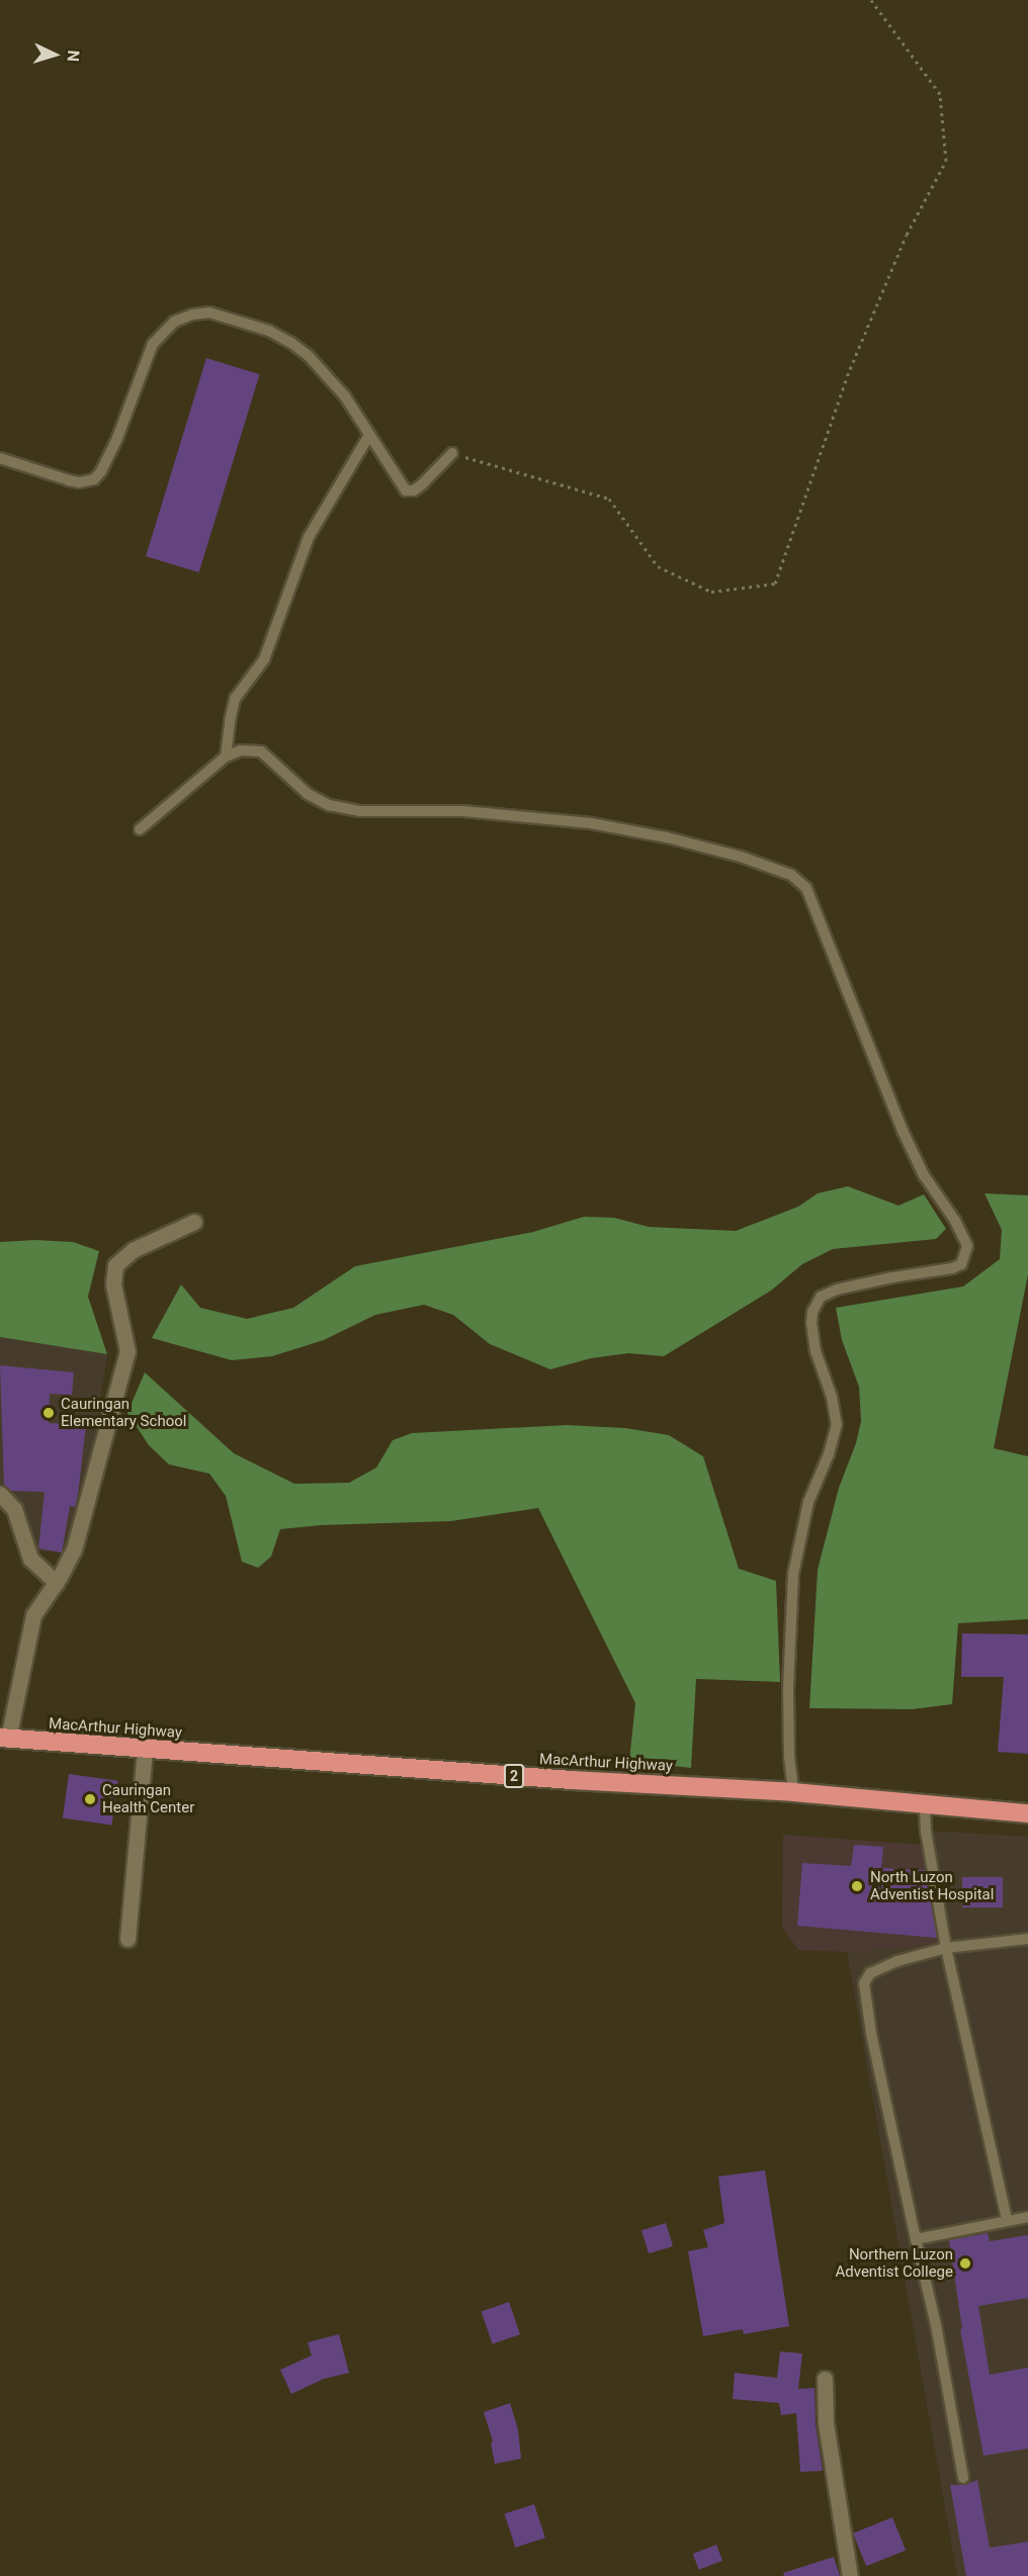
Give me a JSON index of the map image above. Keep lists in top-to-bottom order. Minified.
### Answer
{"streets":{"highway":["MacArthur Highway","2"]},"places":["Cauringan Elementary School","Cauringan Health Center","North Luzon Adventist Hospital","Northern Luzon Adventist College"],"north":"right"}
